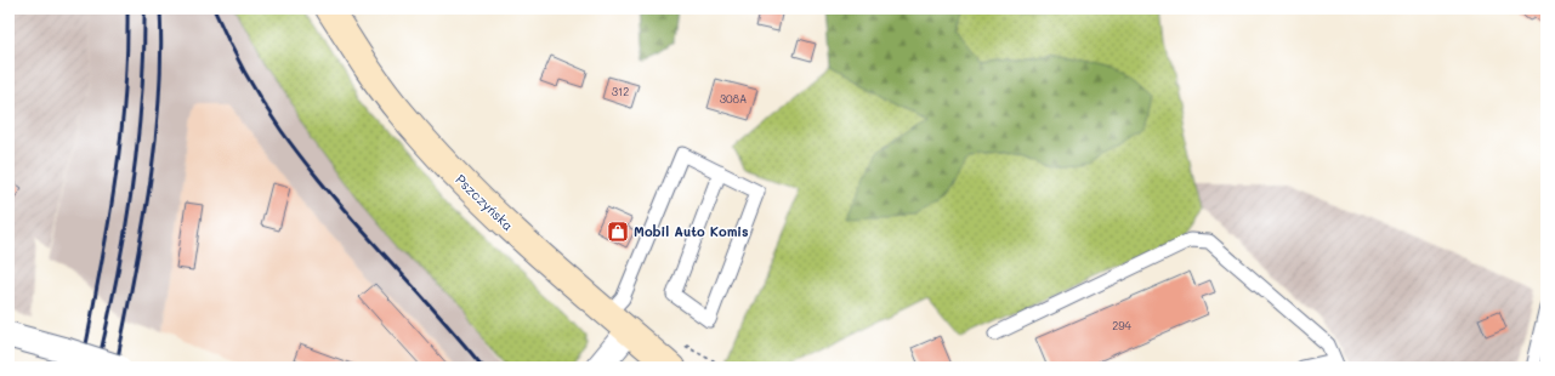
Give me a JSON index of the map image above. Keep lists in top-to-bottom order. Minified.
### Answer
{"streets":{"main road":["Pszczyńska"]},"places":{"shop":["Mobil Auto Komis"]},"house_numbers":["312","308A","294"]}
